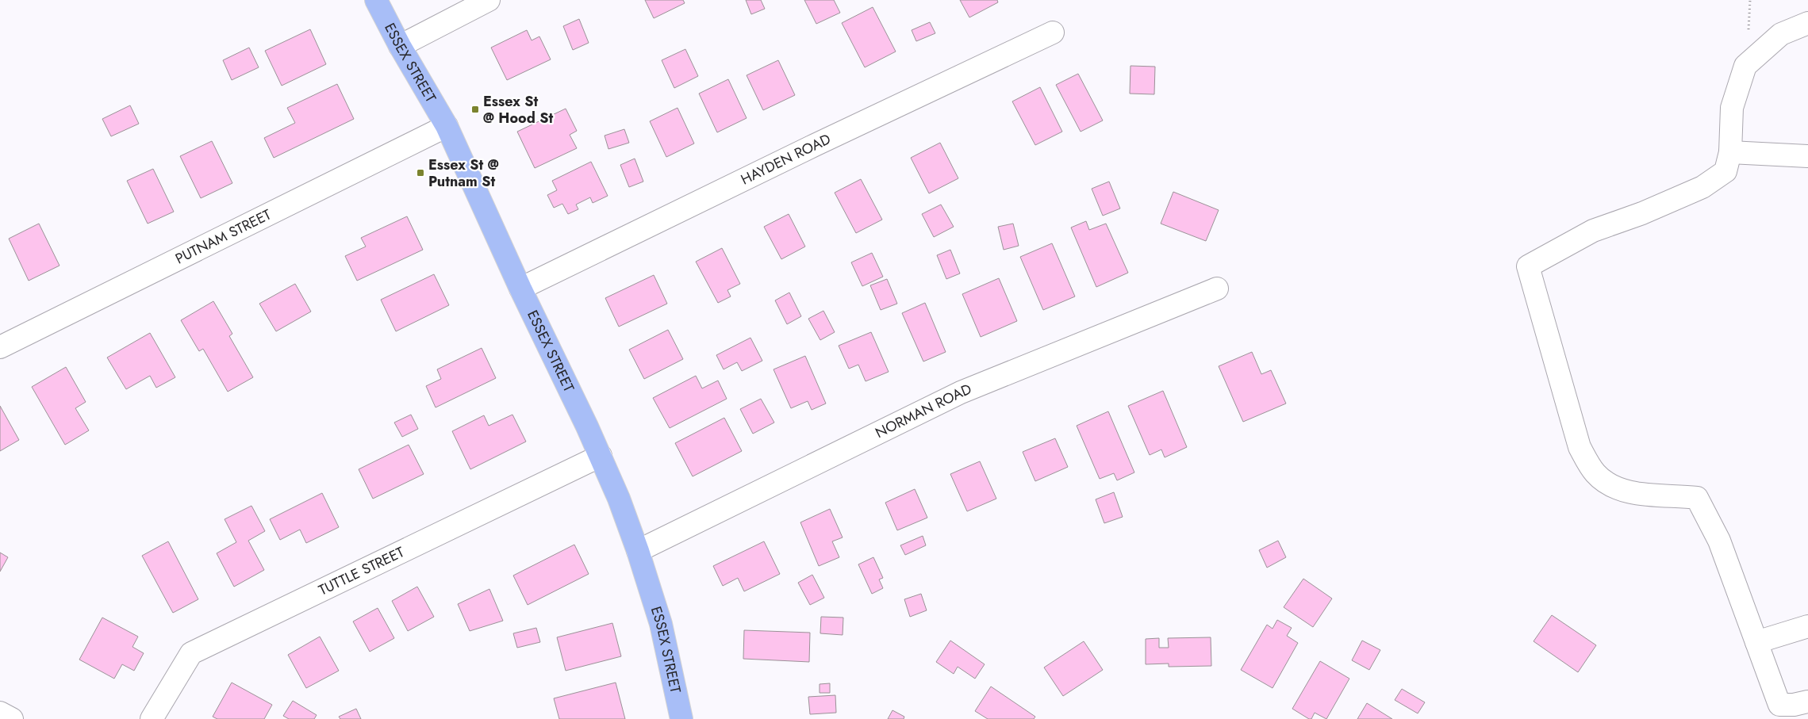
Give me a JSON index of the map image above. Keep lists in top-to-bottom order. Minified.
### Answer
{"streets":{"main road":["ESSEX STREET"],"street":["HAYDEN ROAD","PUTNAM STREET","NORMAN ROAD","TUTTLE STREET"]},"crossings":[["ESSEX STREET","HAYDEN ROAD"],["ESSEX STREET","PUTNAM STREET"],["ESSEX STREET","NORMAN ROAD"],["ESSEX STREET","TUTTLE STREET"]],"places":{"transit":["Essex St @ Hood St","Essex St @ Putnam St"]}}
